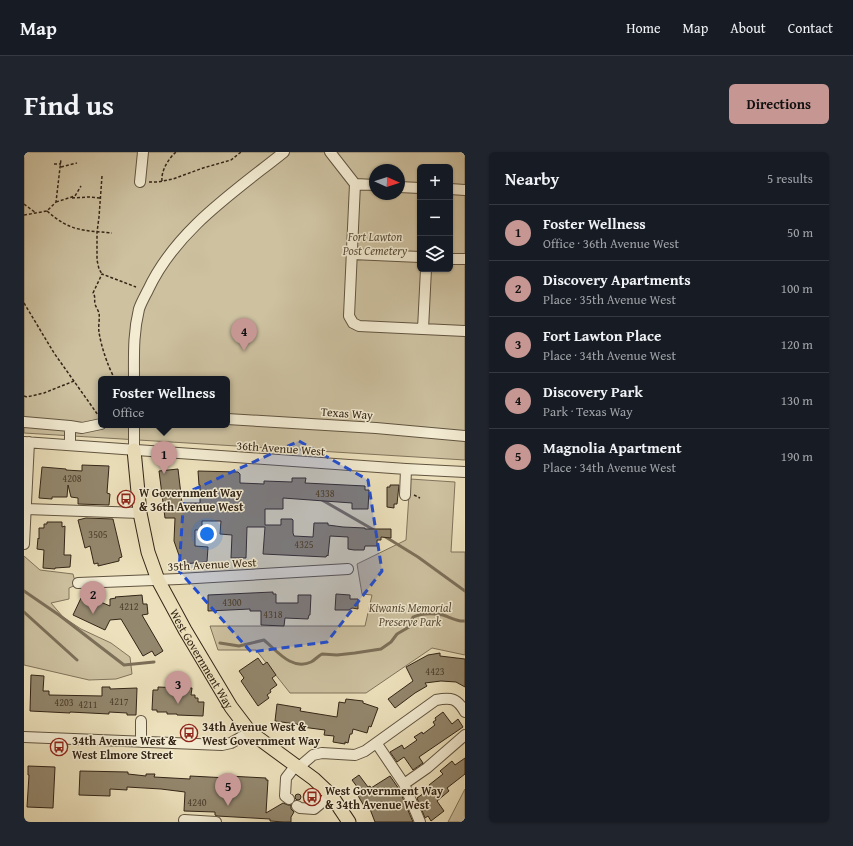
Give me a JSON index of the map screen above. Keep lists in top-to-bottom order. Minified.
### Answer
{"streets":{"main road":["West Government Way"],"street":["Texas Way","36th Avenue West","35th Avenue West"]},"crossings":[["36th Avenue West","West Government Way"],["35th Avenue West","West Government Way"]],"parks":["Fort Lawton Post Cemetery","Kiwanis Memorial Preserve Park"],"places":{"bus stop":["W Government Way & 36th Avenue West","34th Avenue West & West Government Way","34th Avenue West & West Elmore Street","West Government Way & 34th Avenue West"]},"house_numbers":["4208","4338","3505","4325","4300","4212","4318","4423","4217","4203","4211","4240"],"north":"right","page":{"header":"Map","nav":["Home","Map","About","Contact"],"title":"Find us","buttons":"Directions","heading":["Nearby","5 results"],"map_buttons":["+","−"],"list":[{"mark":"1","name":"Foster Wellness","note":"Office · 36th Avenue West","value":"50 m"},{"mark":"2","name":"Discovery Apartments","note":"Place · 35th Avenue West","value":"100 m"},{"mark":"3","name":"Fort Lawton Place","note":"Place · 34th Avenue West","value":"120 m"},{"mark":"4","name":"Discovery Park","note":"Park · Texas Way","value":"130 m"},{"mark":"5","name":"Magnolia Apartment","note":"Place · 34th Avenue West","value":"190 m"}],"pins":["4","1","2","3","5"],"popup":["Foster Wellness","Office"]}}
